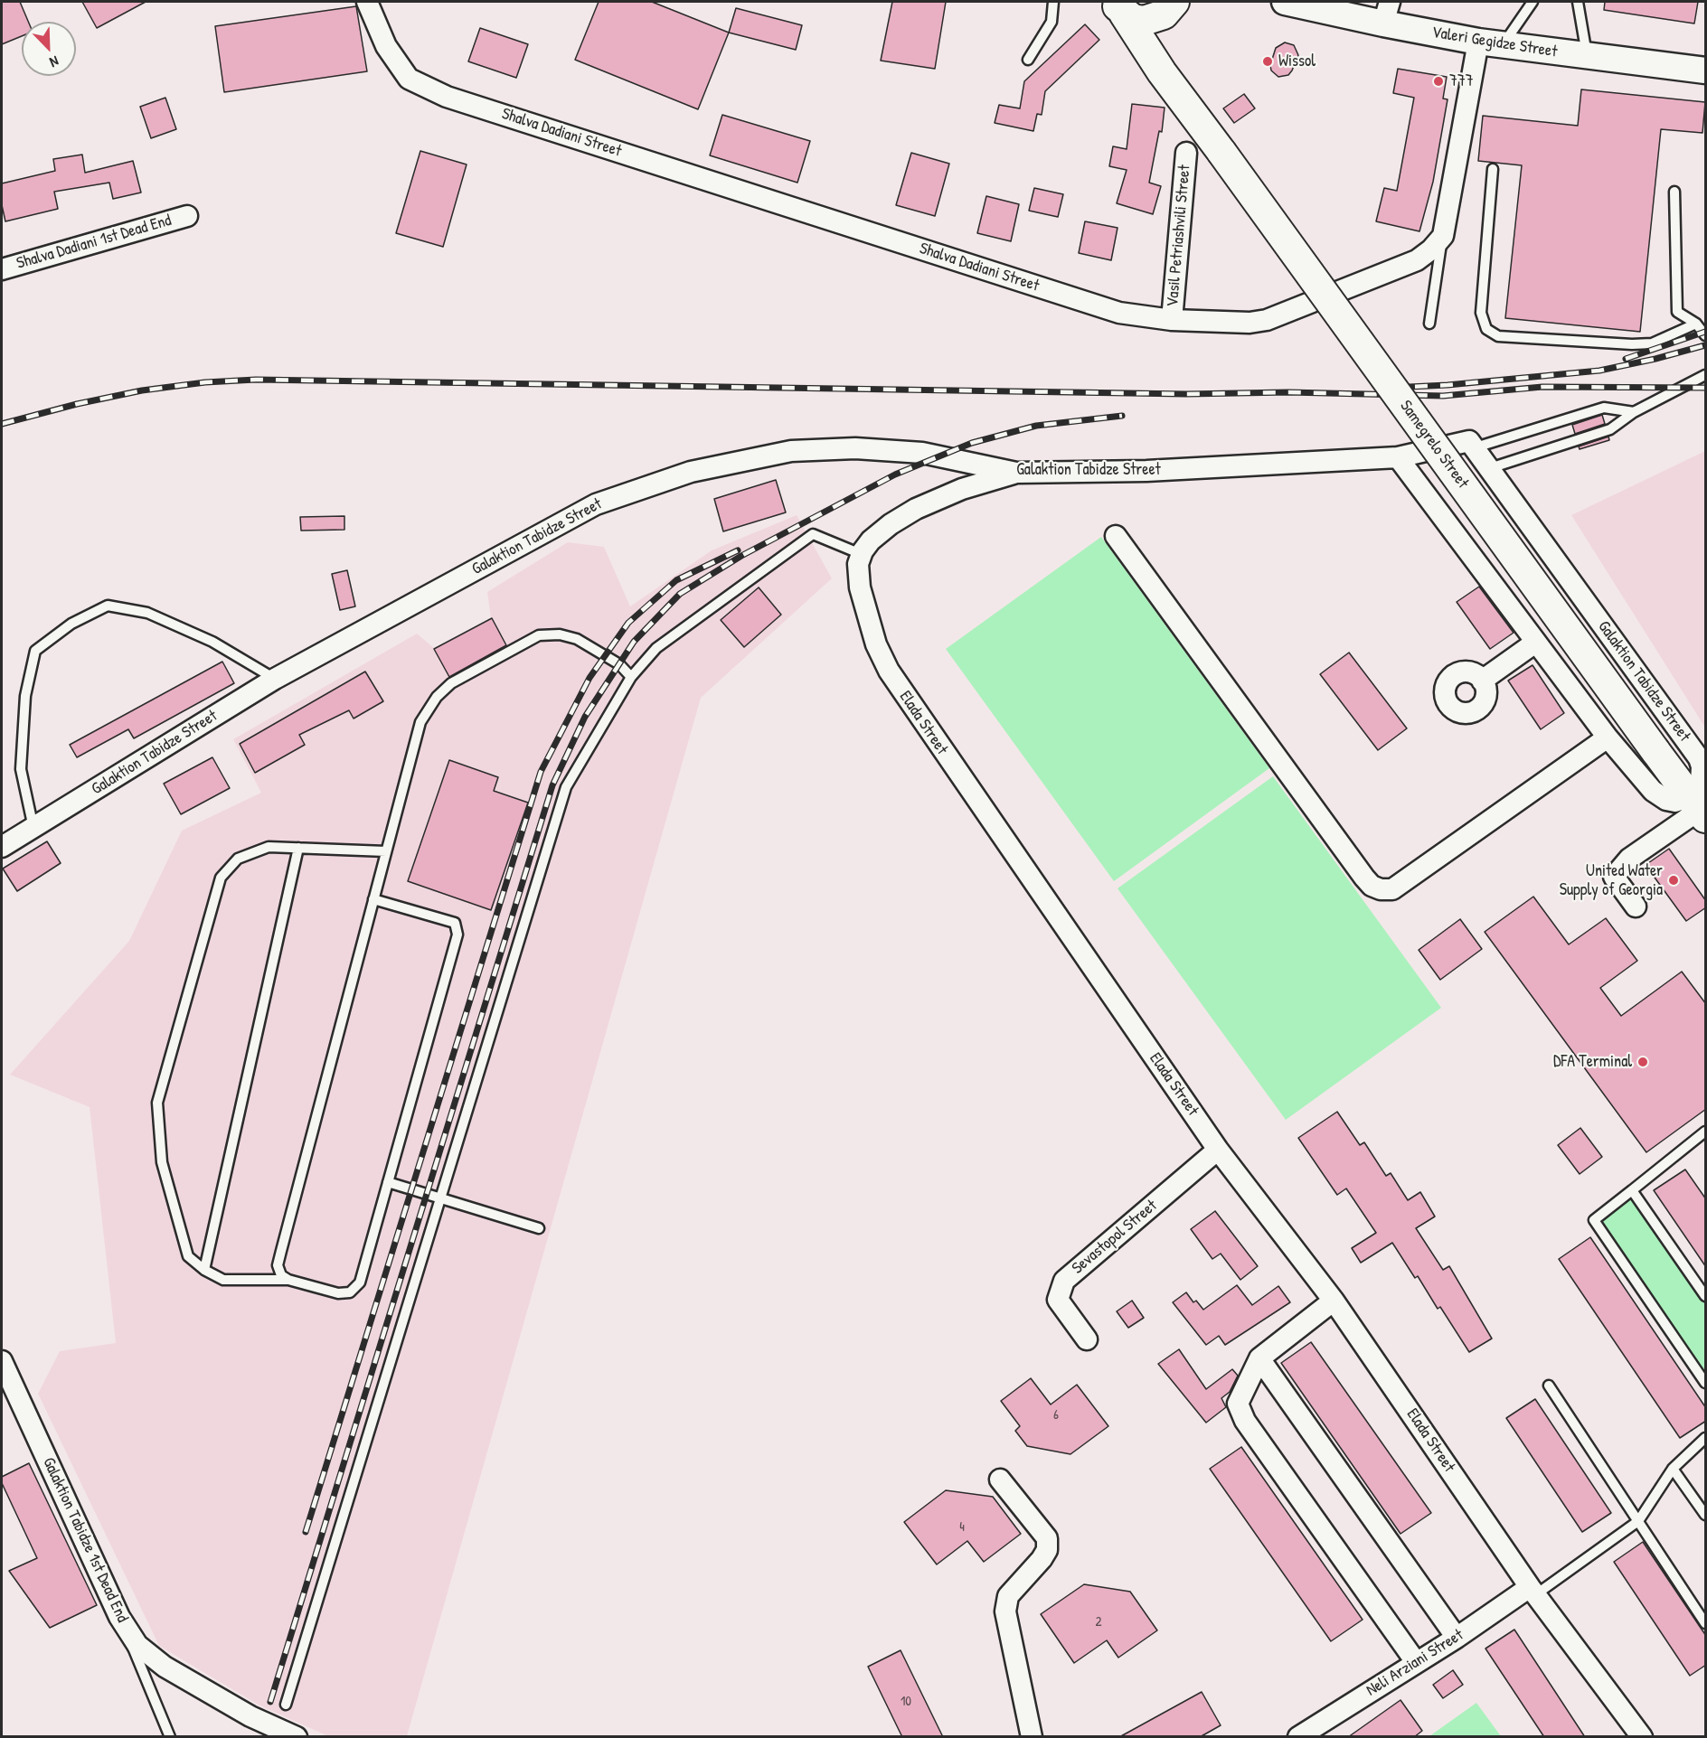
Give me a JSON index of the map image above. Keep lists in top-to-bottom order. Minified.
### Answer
{"streets":{"main road":["Samegrelo Street"],"street":["Valeri Gegidze Street","Shalva Dadiani Street","Vasil Petriashvili Street","Shalva Dadiani 1st Dead End","Galaktion Tabidze Street","Elada Street","Sevastopol Street","Galaktion Tabidze 1st Dead End","Neli Arziani Street"]},"crossings":[["Shalva Dadiani Street","Vasil Petriashvili Street"],["Samegrelo Street","Galaktion Tabidze Street"],["Elada Street","Sevastopol Street"],["Elada Street","Neli Arziani Street"]],"places":["Wissol","777","United Water Supply of Georgia","DFA Terminal"],"house_numbers":["6","4","2","10"],"north":"bottom right"}
